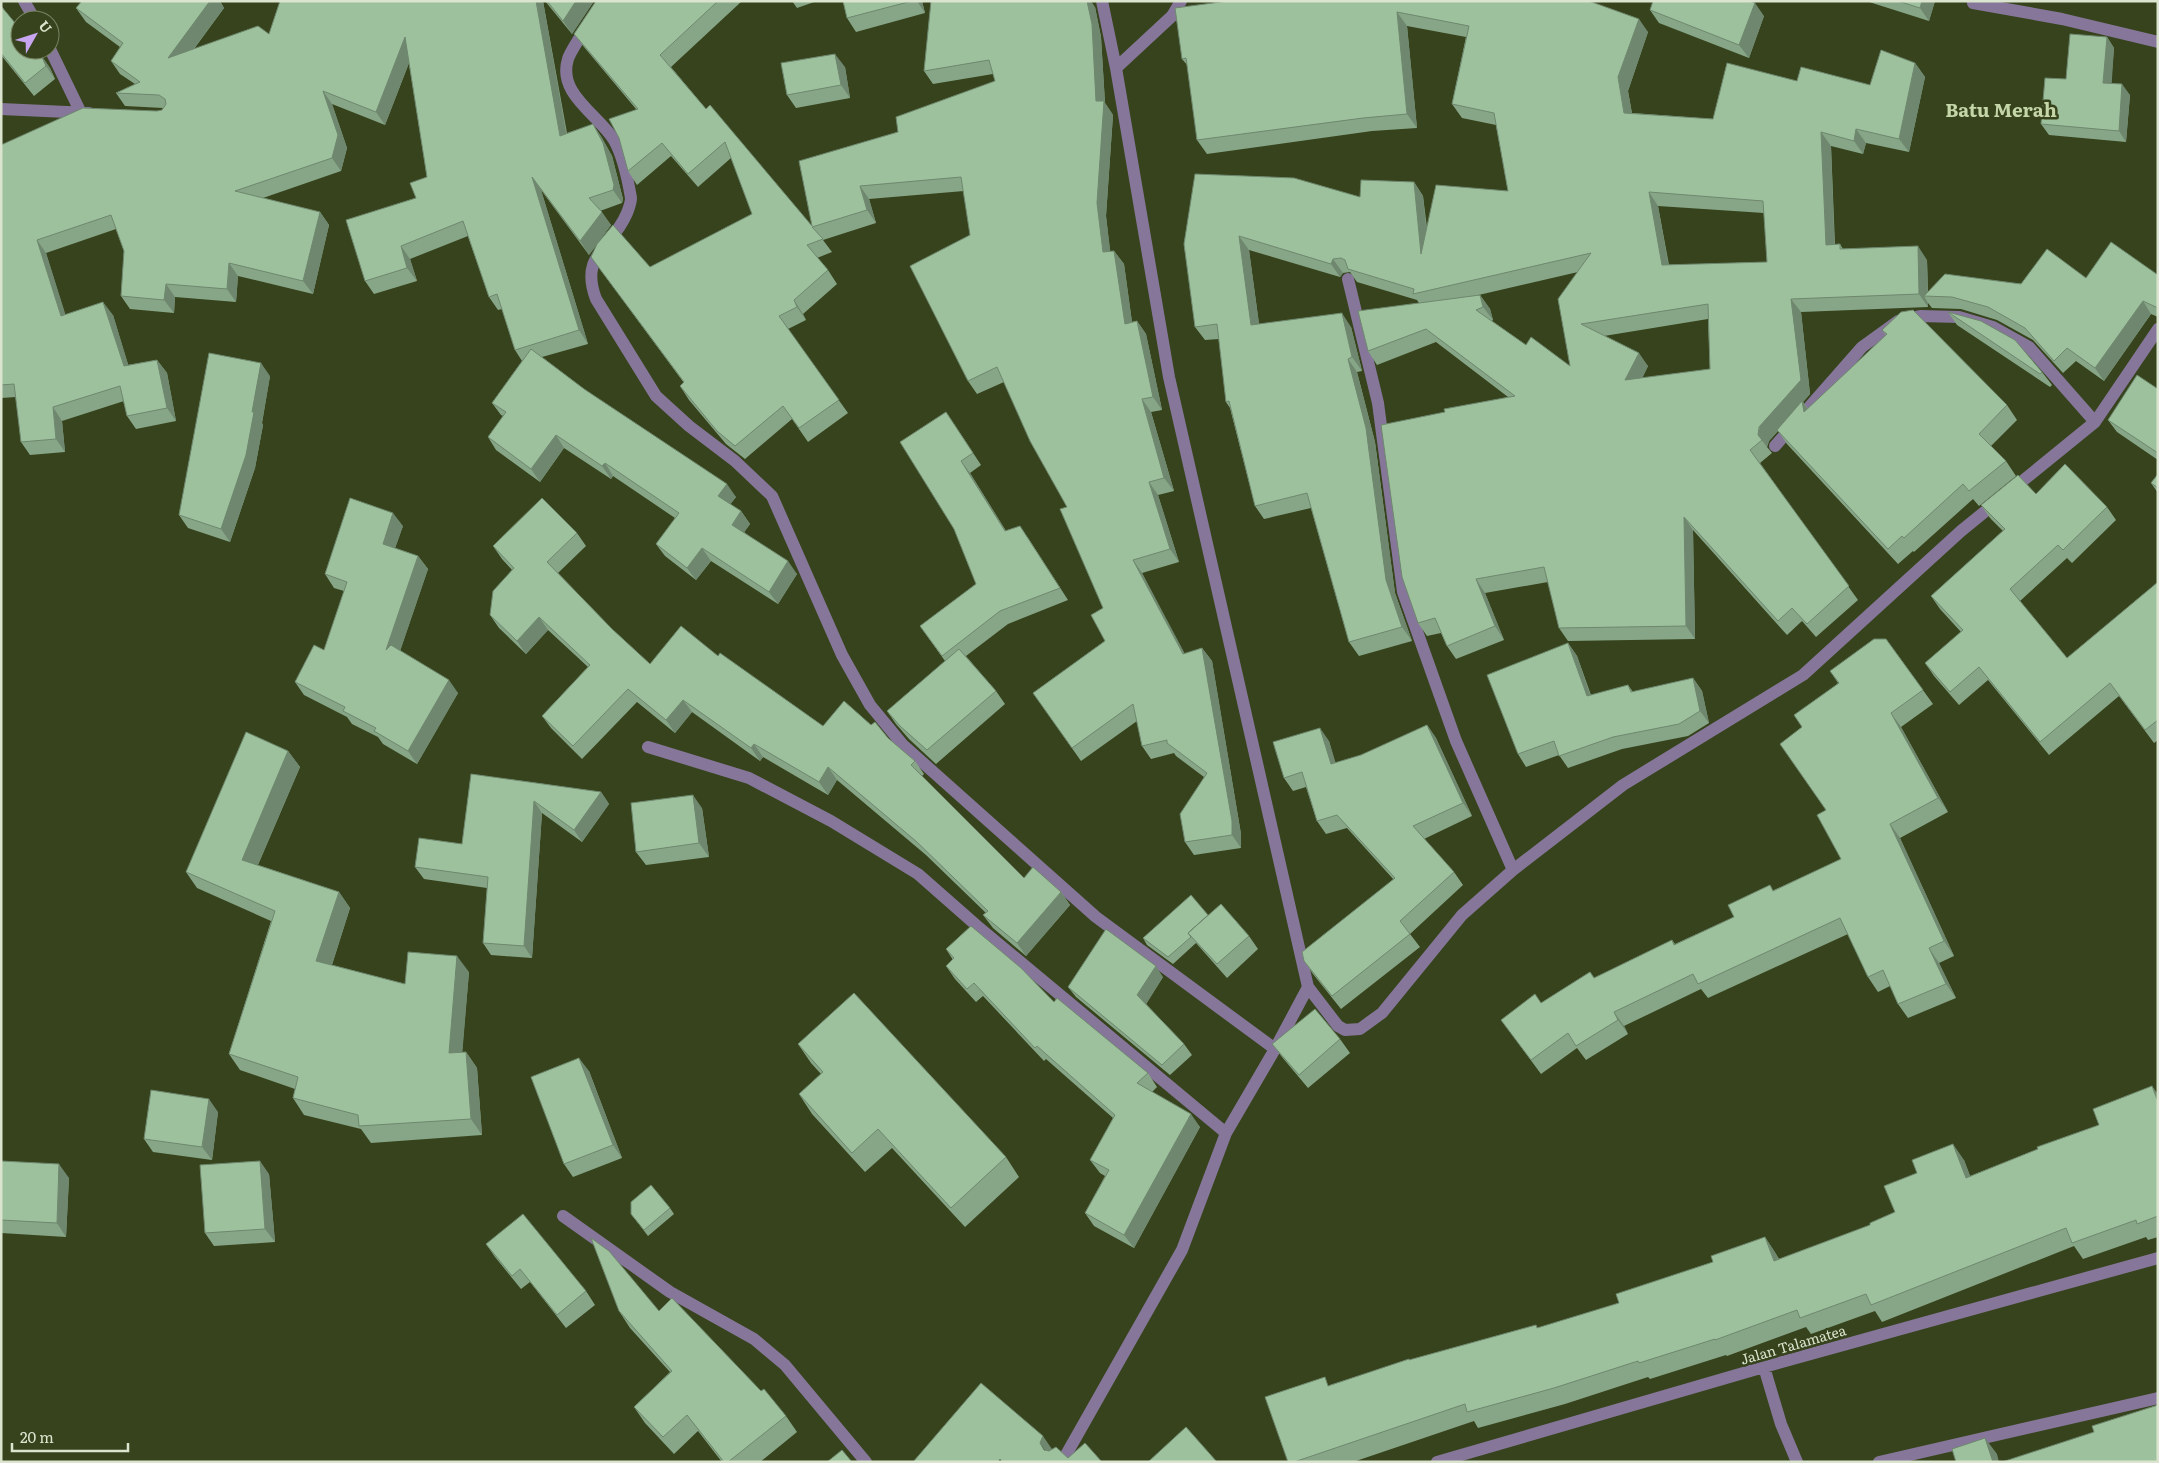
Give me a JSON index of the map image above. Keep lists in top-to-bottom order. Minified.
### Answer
{"streets":{"street":["Jalan Talamatea"]},"districts":["Batu Merah"],"scale_bar":"20 m","north":"top right"}
